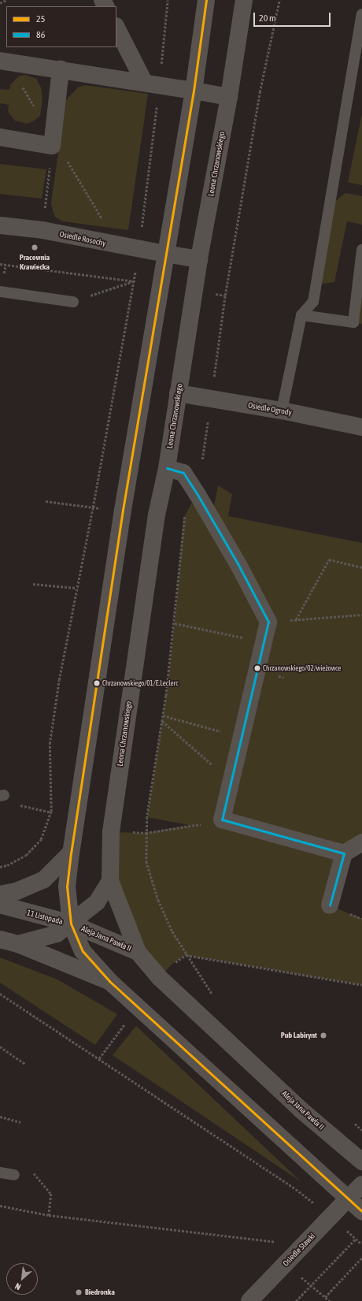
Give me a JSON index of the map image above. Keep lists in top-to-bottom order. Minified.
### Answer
{"streets":{"street":["Leona Chrzanowskiego","Osiedle Rosochy","Osiedle Ogrody","11 Listopada","Aleja Jana Pawła II","Osiedle Stawki"]},"crossings":[["Leona Chrzanowskiego","Osiedle Rosochy"],["Leona Chrzanowskiego","Osiedle Ogrody"],["Leona Chrzanowskiego","Aleja Jana Pawła II"],["11 Listopada","Aleja Jana Pawła II"],["Aleja Jana Pawła II","Osiedle Stawki"]],"places":["Pracownia Krawiecka","Chrzanowskiego/02/wieżowce","Chrzanowskiego/01/E.Leclerc","Pub Labirynt","Biedronka"],"lines":["transit line 25","transit line 86"],"legend":["25","86"],"scale_bar":"20 m","north":"bottom left"}
